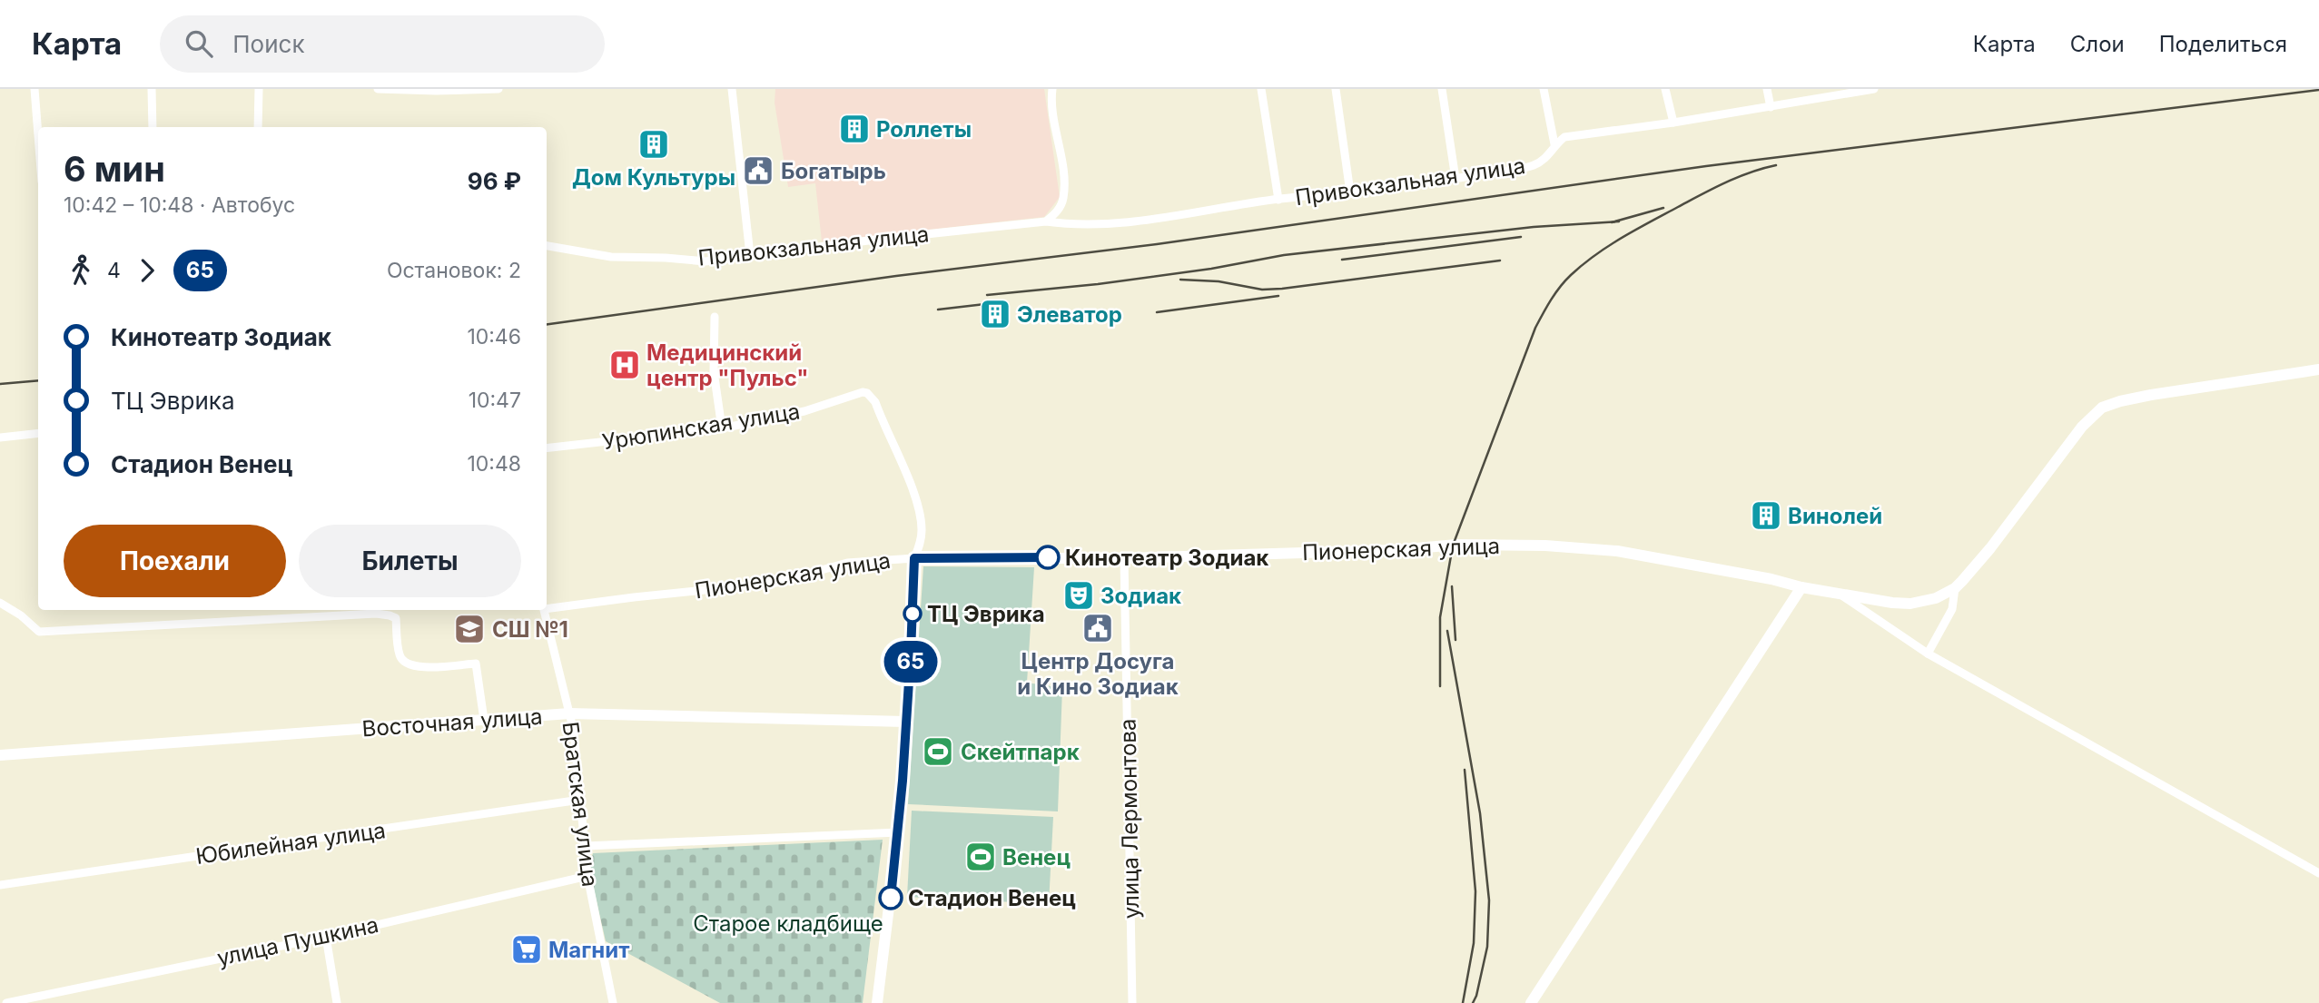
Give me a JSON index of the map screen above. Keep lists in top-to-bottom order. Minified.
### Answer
{"streets":{"street":["Привокзальная улица","Урюпинская улица","Пионерская улица","Восточная улица","Братская улица","улица Лермонтова","Юбилейная улица","улица Пушкина"]},"crossings":[["Урюпинская улица","Пионерская улица"],["Пионерская улица","улица Лермонтова"],["Восточная улица","Братская улица"],["Братская улица","Юбилейная улица"],["Братская улица","улица Пушкина"]],"parks":["Старое кладбище"],"places":{"building":["Роллеты","Дом Культуры","Элеватор","Винолей"],"public building":["Богатырь","Центр Досуга и Кино Зодиак"],"hospital":["Медицинский центр \"Пульс\""],"other":["Кинотеатр Зодиак","ТЦ Эврика","Стадион Венец"],"theatre":["Зодиак"],"school or university":["СШ №1"],"sports":["Скейтпарк","Венец"],"supermarket":["Магнит"]},"lines":["bus line 65"],"page":{"header":"Карта","search":"Поиск","nav":["Карта","Слои","Поделиться"],"on_map":"65","heading":["6 мин","10:42 – 10:48 · Автобус","96 ₽"],"legs":["4","65","Остановок: 2"],"list":[{"name":"Кинотеатр Зодиак","value":"10:46"},{"name":"ТЦ Эврика","value":"10:47"},{"name":"Стадион Венец","value":"10:48"}],"buttons":["Поехали","Билеты"]}}
